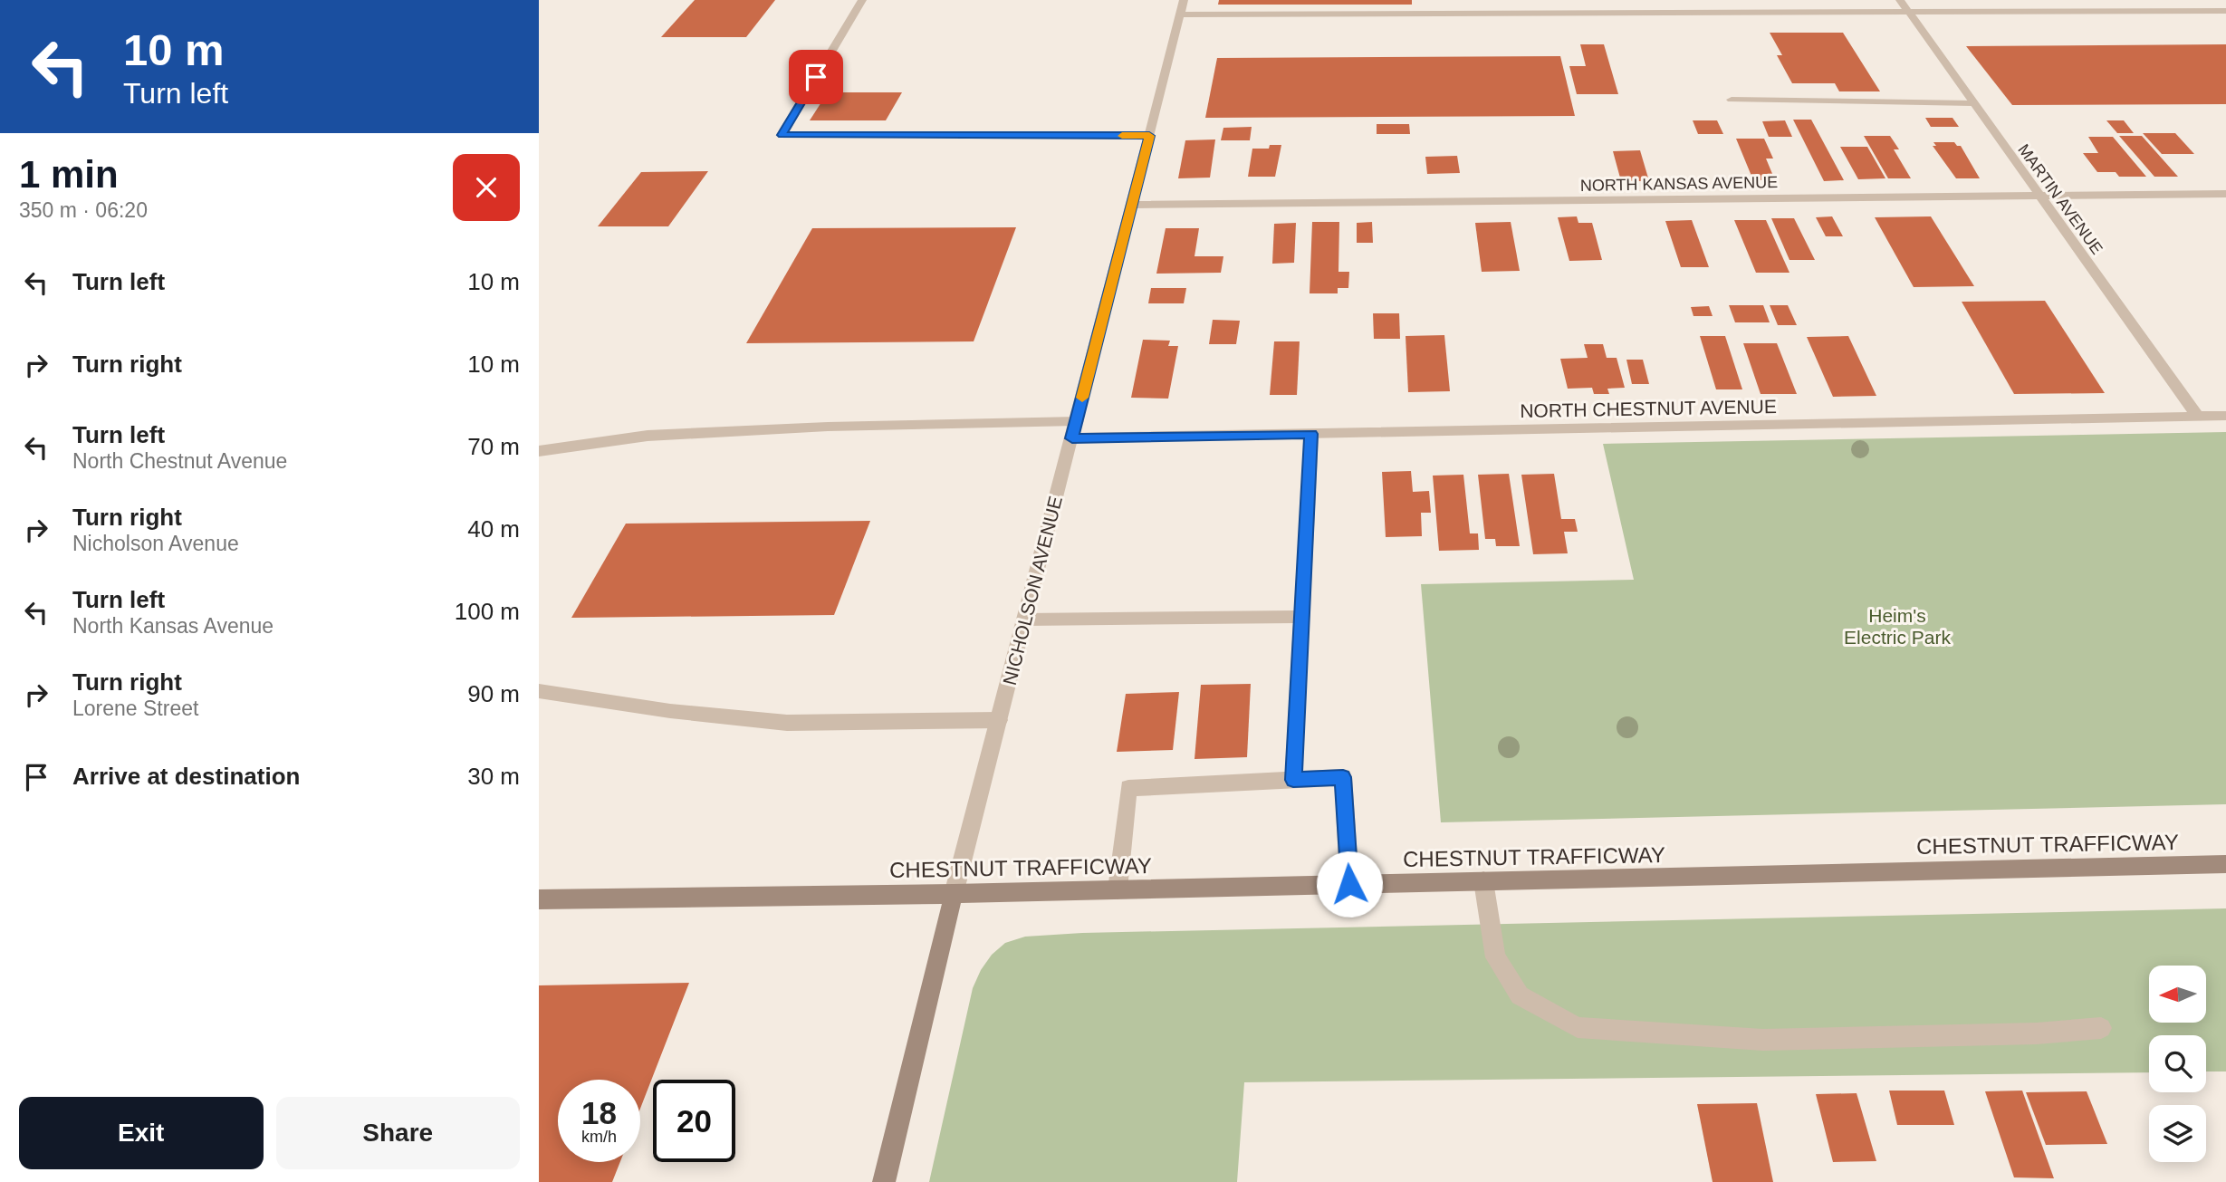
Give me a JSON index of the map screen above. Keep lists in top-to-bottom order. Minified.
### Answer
{"streets":{"street":["NORTH KANSAS AVENUE","MARTIN AVENUE","NORTH CHESTNUT AVENUE","NICHOLSON AVENUE","CHESTNUT TRAFFICWAY"]},"crossings":[["NORTH KANSAS AVENUE","MARTIN AVENUE"],["NORTH KANSAS AVENUE","NICHOLSON AVENUE"],["MARTIN AVENUE","NORTH CHESTNUT AVENUE"],["NORTH CHESTNUT AVENUE","NICHOLSON AVENUE"],["NICHOLSON AVENUE","CHESTNUT TRAFFICWAY"]],"parks":["Heim's Electric Park"],"north":"left","page":{"turn":["10 m","Turn left"],"heading":["1 min","350 m · 06:20"],"list":[{"name":"Turn left","value":"10 m"},{"name":"Turn right","value":"10 m"},{"name":"Turn left","note":"North Chestnut Avenue","value":"70 m"},{"name":"Turn right","note":"Nicholson Avenue","value":"40 m"},{"name":"Turn left","note":"North Kansas Avenue","value":"100 m"},{"name":"Turn right","note":"Lorene Street","value":"90 m"},{"name":"Arrive at destination","value":"30 m"}],"speed":"18 km/h","limit":"20","buttons":["Exit","Share"]}}
